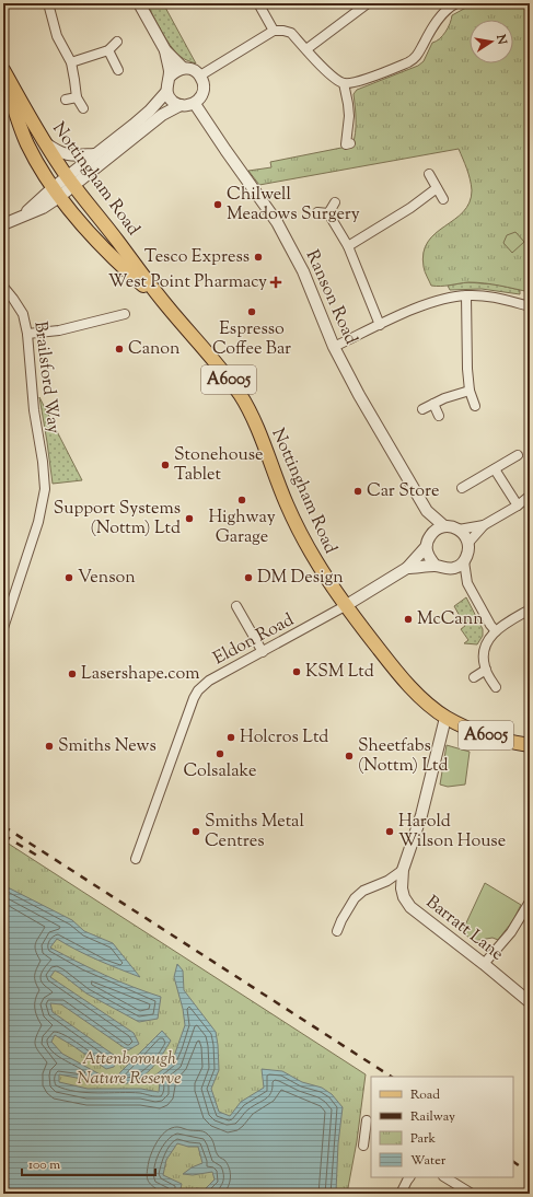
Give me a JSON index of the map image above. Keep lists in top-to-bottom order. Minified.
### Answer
{"streets":{"main road":["Nottingham Road","A6005"],"street":["Ranson Road","Brailsford Way","Eldon Road","Barratt Lane"]},"crossings":[["Nottingham Road","Ranson Road"],["Nottingham Road","Eldon Road"],["Nottingham Road","Barratt Lane"],["Ranson Road","Eldon Road"]],"parks":["Attenborough Nature Reserve"],"places":{"other":["Chilwell Meadows Surgery","Tesco Express","Espresso Coffee Bar","Canon","Stonehouse Tablet","Car Store","Highway Garage","Support Systems (Nottm) Ltd","Venson","DM Design","McCann","KSM Ltd","Lasershape.com","Holcros Ltd","Smiths News","Colsalake","Sheetfabs (Nottm) Ltd","Smiths Metal Centres","Harold Wilson House"],"health":["West Point Pharmacy"]},"legend":["Road","Railway","Park","Water"],"scale_bar":"100 m","north":"right"}
